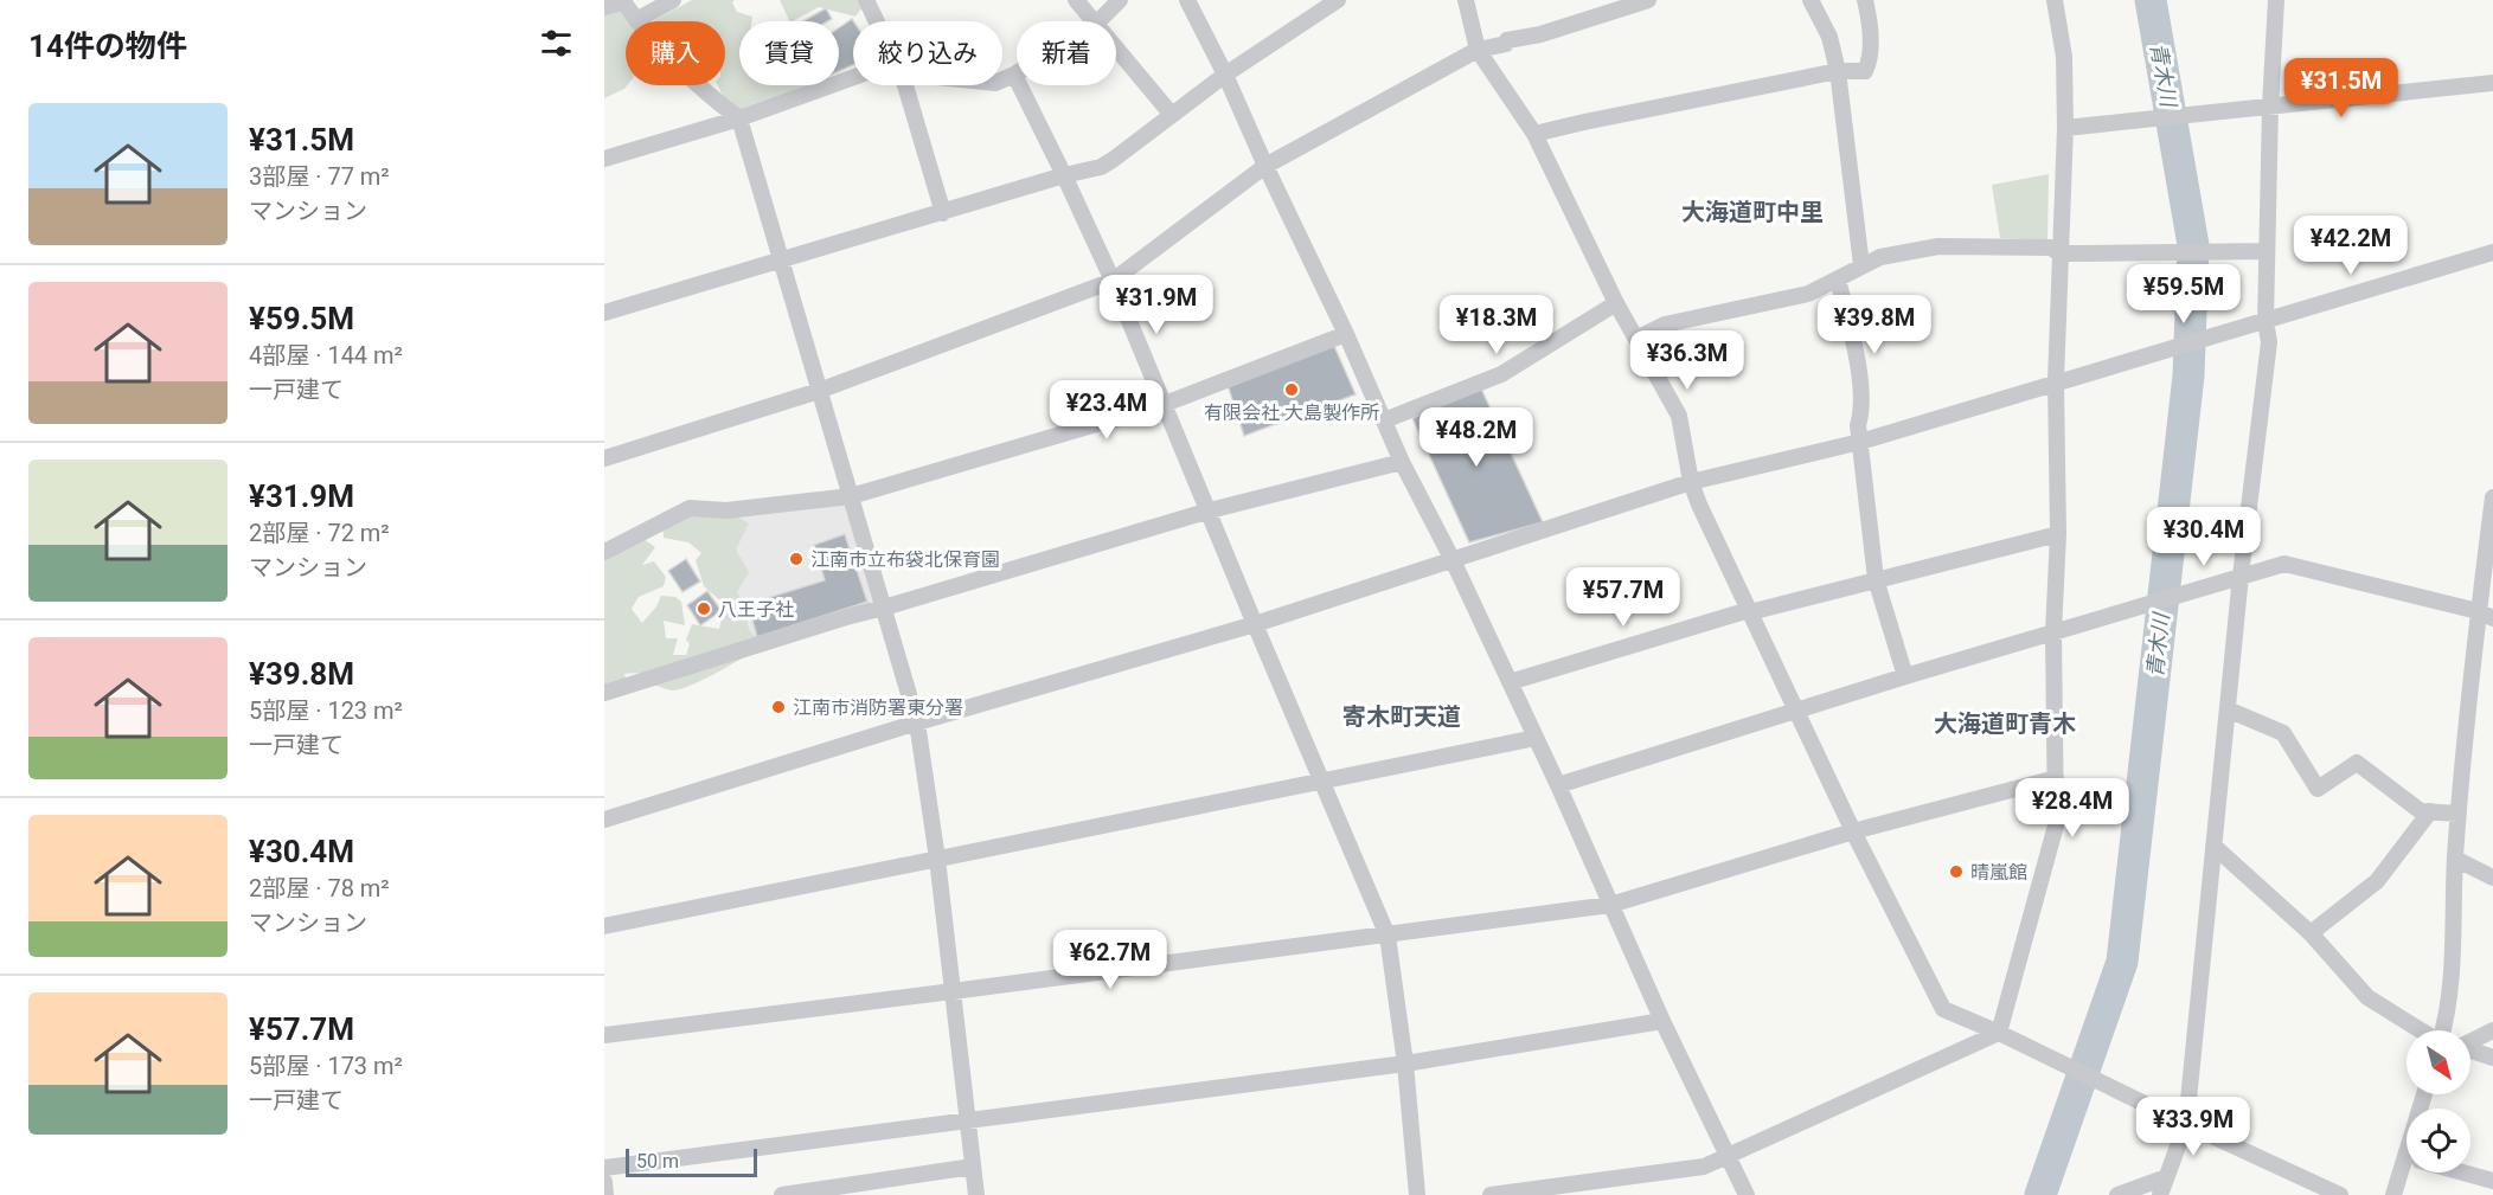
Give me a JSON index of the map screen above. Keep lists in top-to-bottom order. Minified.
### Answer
{"districts":["大海道町中里","寄木町天道","大海道町青木"],"water":["青木川"],"places":["有限会社 大島製作所","江南市立布袋北保育園","八王子社","江南市消防署東分署","晴嵐館"],"scale_bar":"50 m","north":"bottom right","page":{"heading":"14件の物件","chip":["購入","賃貸","絞り込み","新着"],"price":["¥31.5M","¥42.2M","¥59.5M","¥31.9M","¥18.3M","¥39.8M","¥36.3M","¥23.4M","¥48.2M","¥30.4M","¥57.7M","¥28.4M","¥62.7M","¥33.9M"],"list":[{"name":"¥31.5M","note":"3部屋 · 77 m² · マンション"},{"name":"¥59.5M","note":"4部屋 · 144 m² · 一戸建て"},{"name":"¥31.9M","note":"2部屋 · 72 m² · マンション"},{"name":"¥39.8M","note":"5部屋 · 123 m² · 一戸建て"},{"name":"¥30.4M","note":"2部屋 · 78 m² · マンション"},{"name":"¥57.7M","note":"5部屋 · 173 m² · 一戸建て"}],"scale":"50 m"}}
